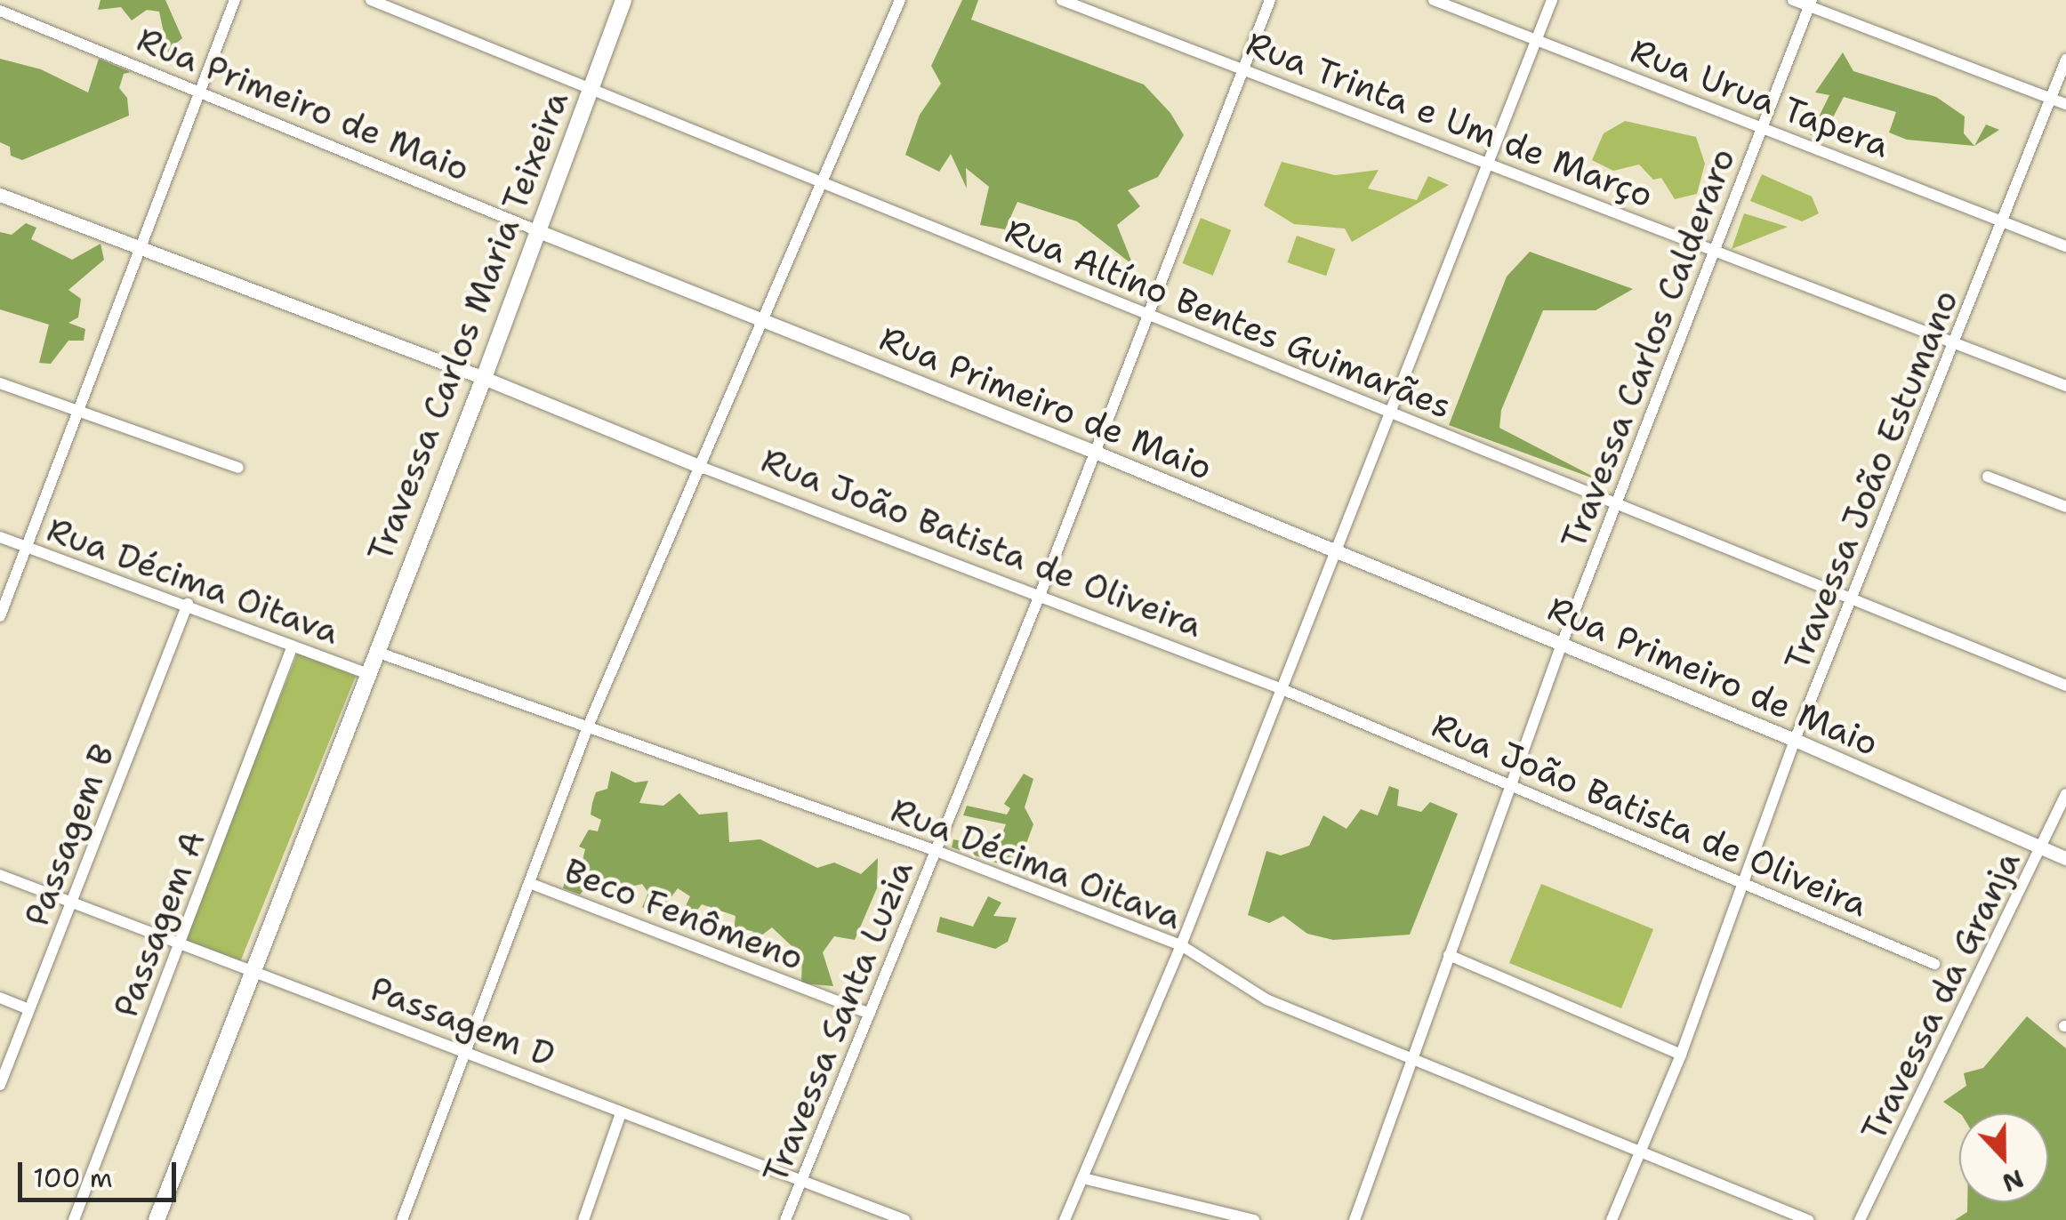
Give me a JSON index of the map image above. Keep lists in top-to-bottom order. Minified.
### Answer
{"streets":{"main road":["Travessa Carlos Maria Teixeira"],"street":["Rua Urua Tapera","Rua Primeiro de Maio","Rua Trinta e Um de Março","Rua Altíno Bentes Guimarães","Travessa Carlos Calderaro","Travessa João Estumano","Rua João Batista de Oliveira","Rua Décima Oitava","Passagem B","Beco Fenômeno","Passagem A","Travessa da Granja","Passagem D","Travessa Santa Luzia"]},"crossings":[["Rua Urua Tapera","Travessa Carlos Calderaro"],["Rua Urua Tapera","Travessa João Estumano"],["Rua Primeiro de Maio","Travessa Carlos Maria Teixeira"],["Rua Primeiro de Maio","Travessa Carlos Calderaro"],["Rua Primeiro de Maio","Travessa João Estumano"],["Rua Primeiro de Maio","Travessa da Granja"],["Rua Primeiro de Maio","Travessa Santa Luzia"],["Rua Trinta e Um de Março","Travessa Carlos Calderaro"],["Rua Trinta e Um de Março","Travessa João Estumano"],["Rua Trinta e Um de Março","Travessa Santa Luzia"],["Rua Altíno Bentes Guimarães","Travessa Carlos Maria Teixeira"],["Rua Altíno Bentes Guimarães","Travessa Carlos Calderaro"],["Rua Altíno Bentes Guimarães","Travessa João Estumano"],["Rua Altíno Bentes Guimarães","Travessa Santa Luzia"],["Travessa Carlos Maria Teixeira","Rua João Batista de Oliveira"],["Travessa Carlos Maria Teixeira","Rua Décima Oitava"],["Travessa Carlos Maria Teixeira","Passagem D"],["Travessa Carlos Calderaro","Rua João Batista de Oliveira"],["Travessa Carlos Calderaro","Rua Décima Oitava"],["Travessa João Estumano","Rua João Batista de Oliveira"],["Travessa João Estumano","Rua Décima Oitava"],["Rua João Batista de Oliveira","Travessa Santa Luzia"],["Rua Décima Oitava","Passagem B"],["Rua Décima Oitava","Passagem A"],["Rua Décima Oitava","Travessa Santa Luzia"],["Passagem B","Passagem D"],["Beco Fenômeno","Travessa Santa Luzia"],["Passagem A","Passagem D"],["Passagem D","Travessa Santa Luzia"]],"scale_bar":"100 m","north":"bottom"}
